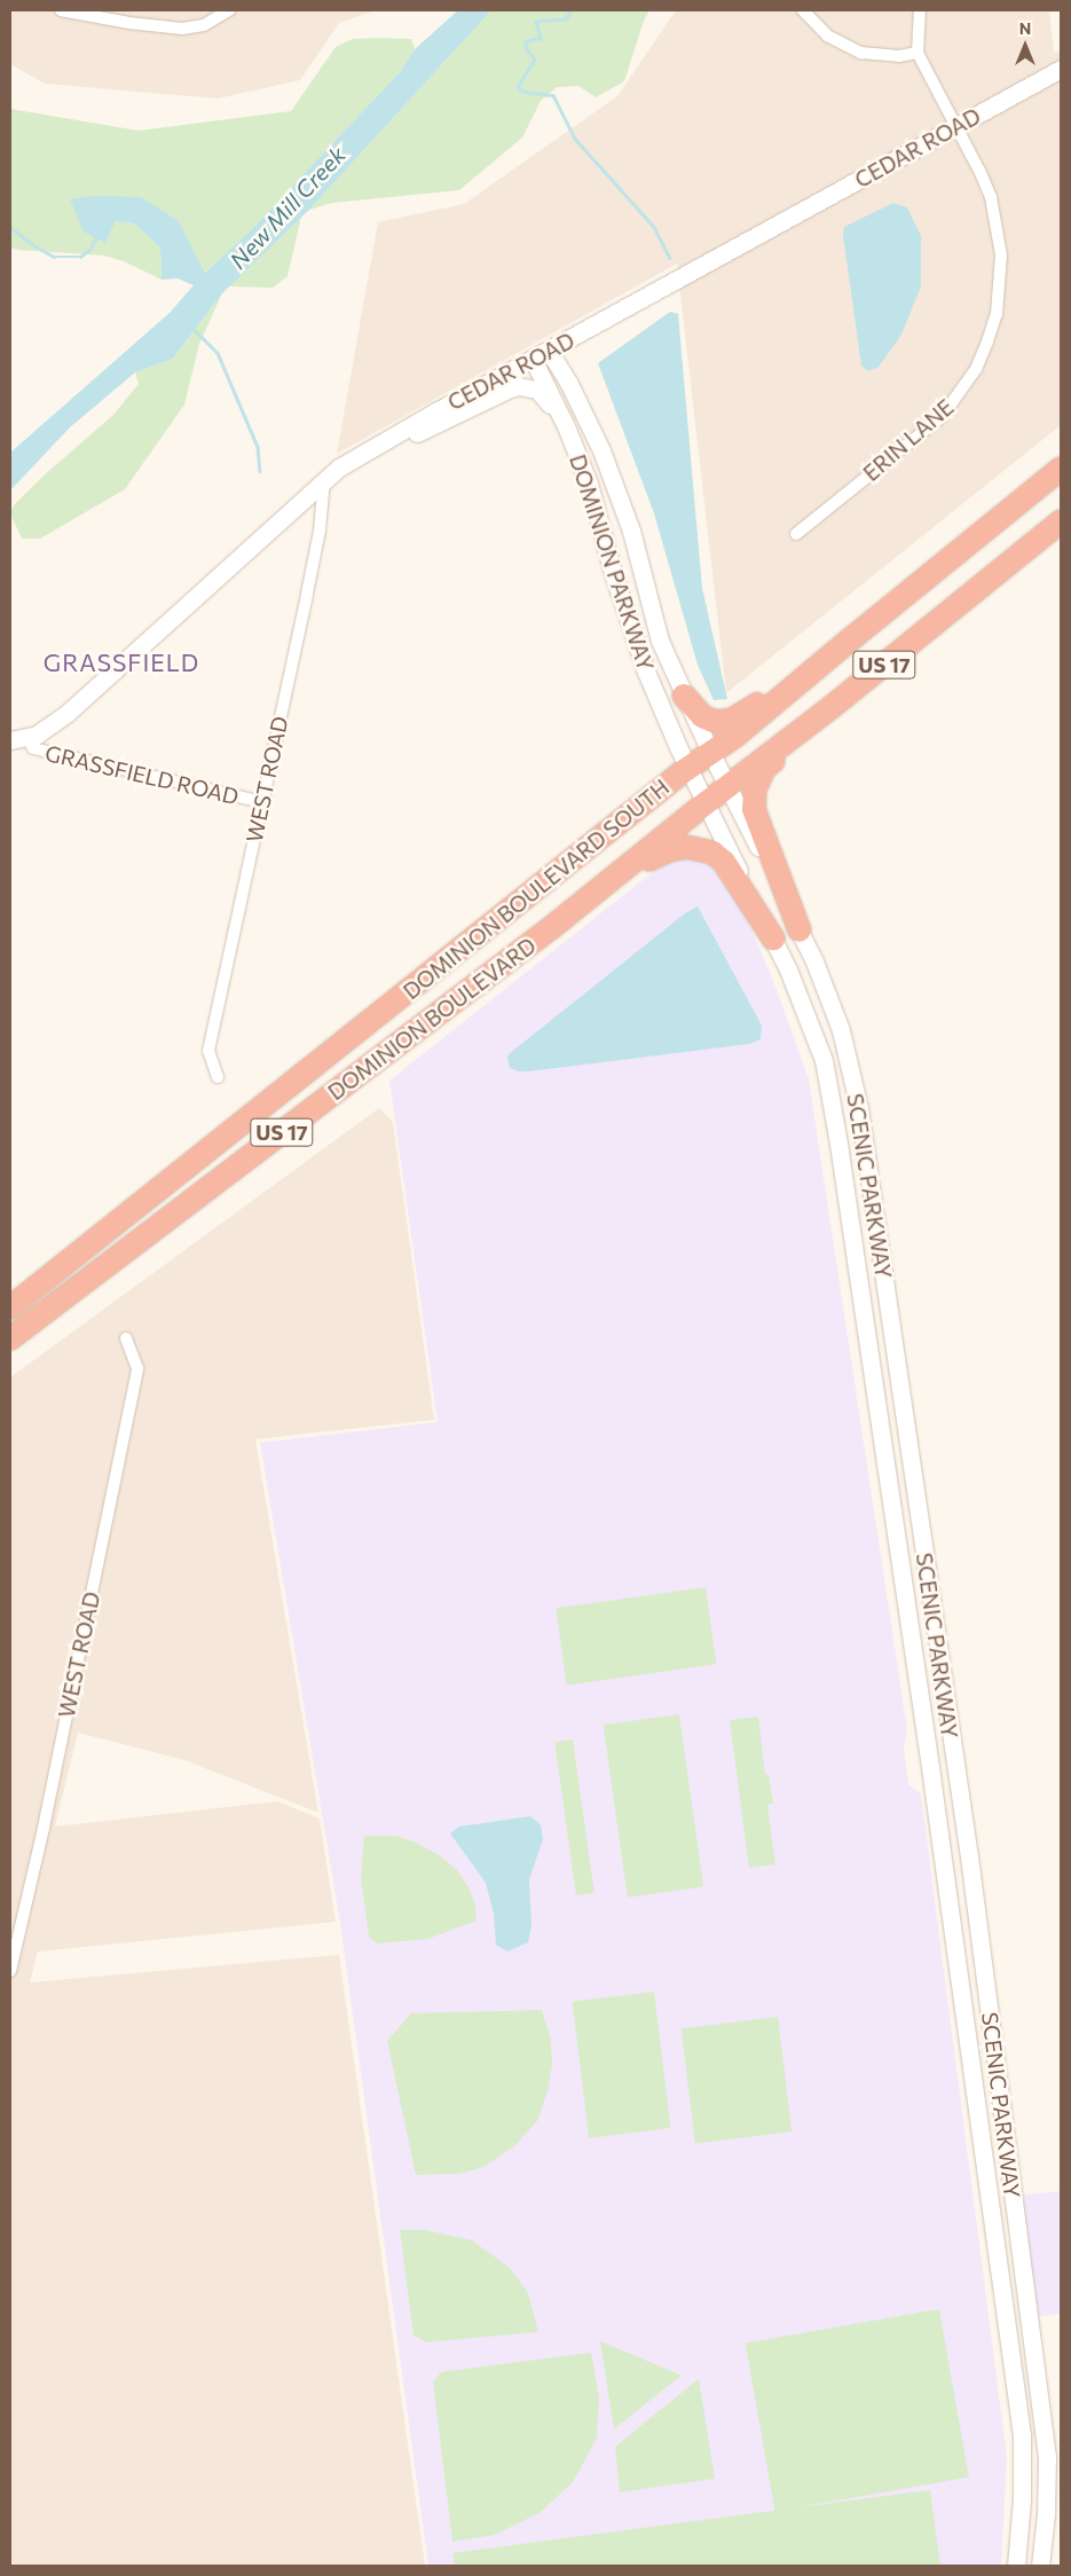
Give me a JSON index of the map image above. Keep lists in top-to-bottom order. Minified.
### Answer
{"streets":{"highway":["US 17","DOMINION BOULEVARD SOUTH","DOMINION BOULEVARD"],"street":["CEDAR ROAD","ERIN LANE","DOMINION PARKWAY","GRASSFIELD ROAD","WEST ROAD","SCENIC PARKWAY"]},"crossings":[["CEDAR ROAD","ERIN LANE"],["CEDAR ROAD","DOMINION PARKWAY"],["CEDAR ROAD","GRASSFIELD ROAD"],["CEDAR ROAD","WEST ROAD"],["DOMINION PARKWAY","DOMINION BOULEVARD SOUTH"],["DOMINION PARKWAY","SCENIC PARKWAY"],["GRASSFIELD ROAD","WEST ROAD"],["DOMINION BOULEVARD SOUTH","DOMINION BOULEVARD"],["DOMINION BOULEVARD SOUTH","SCENIC PARKWAY"]],"districts":["GRASSFIELD"],"water":["New Mill Creek"],"north":"top"}
